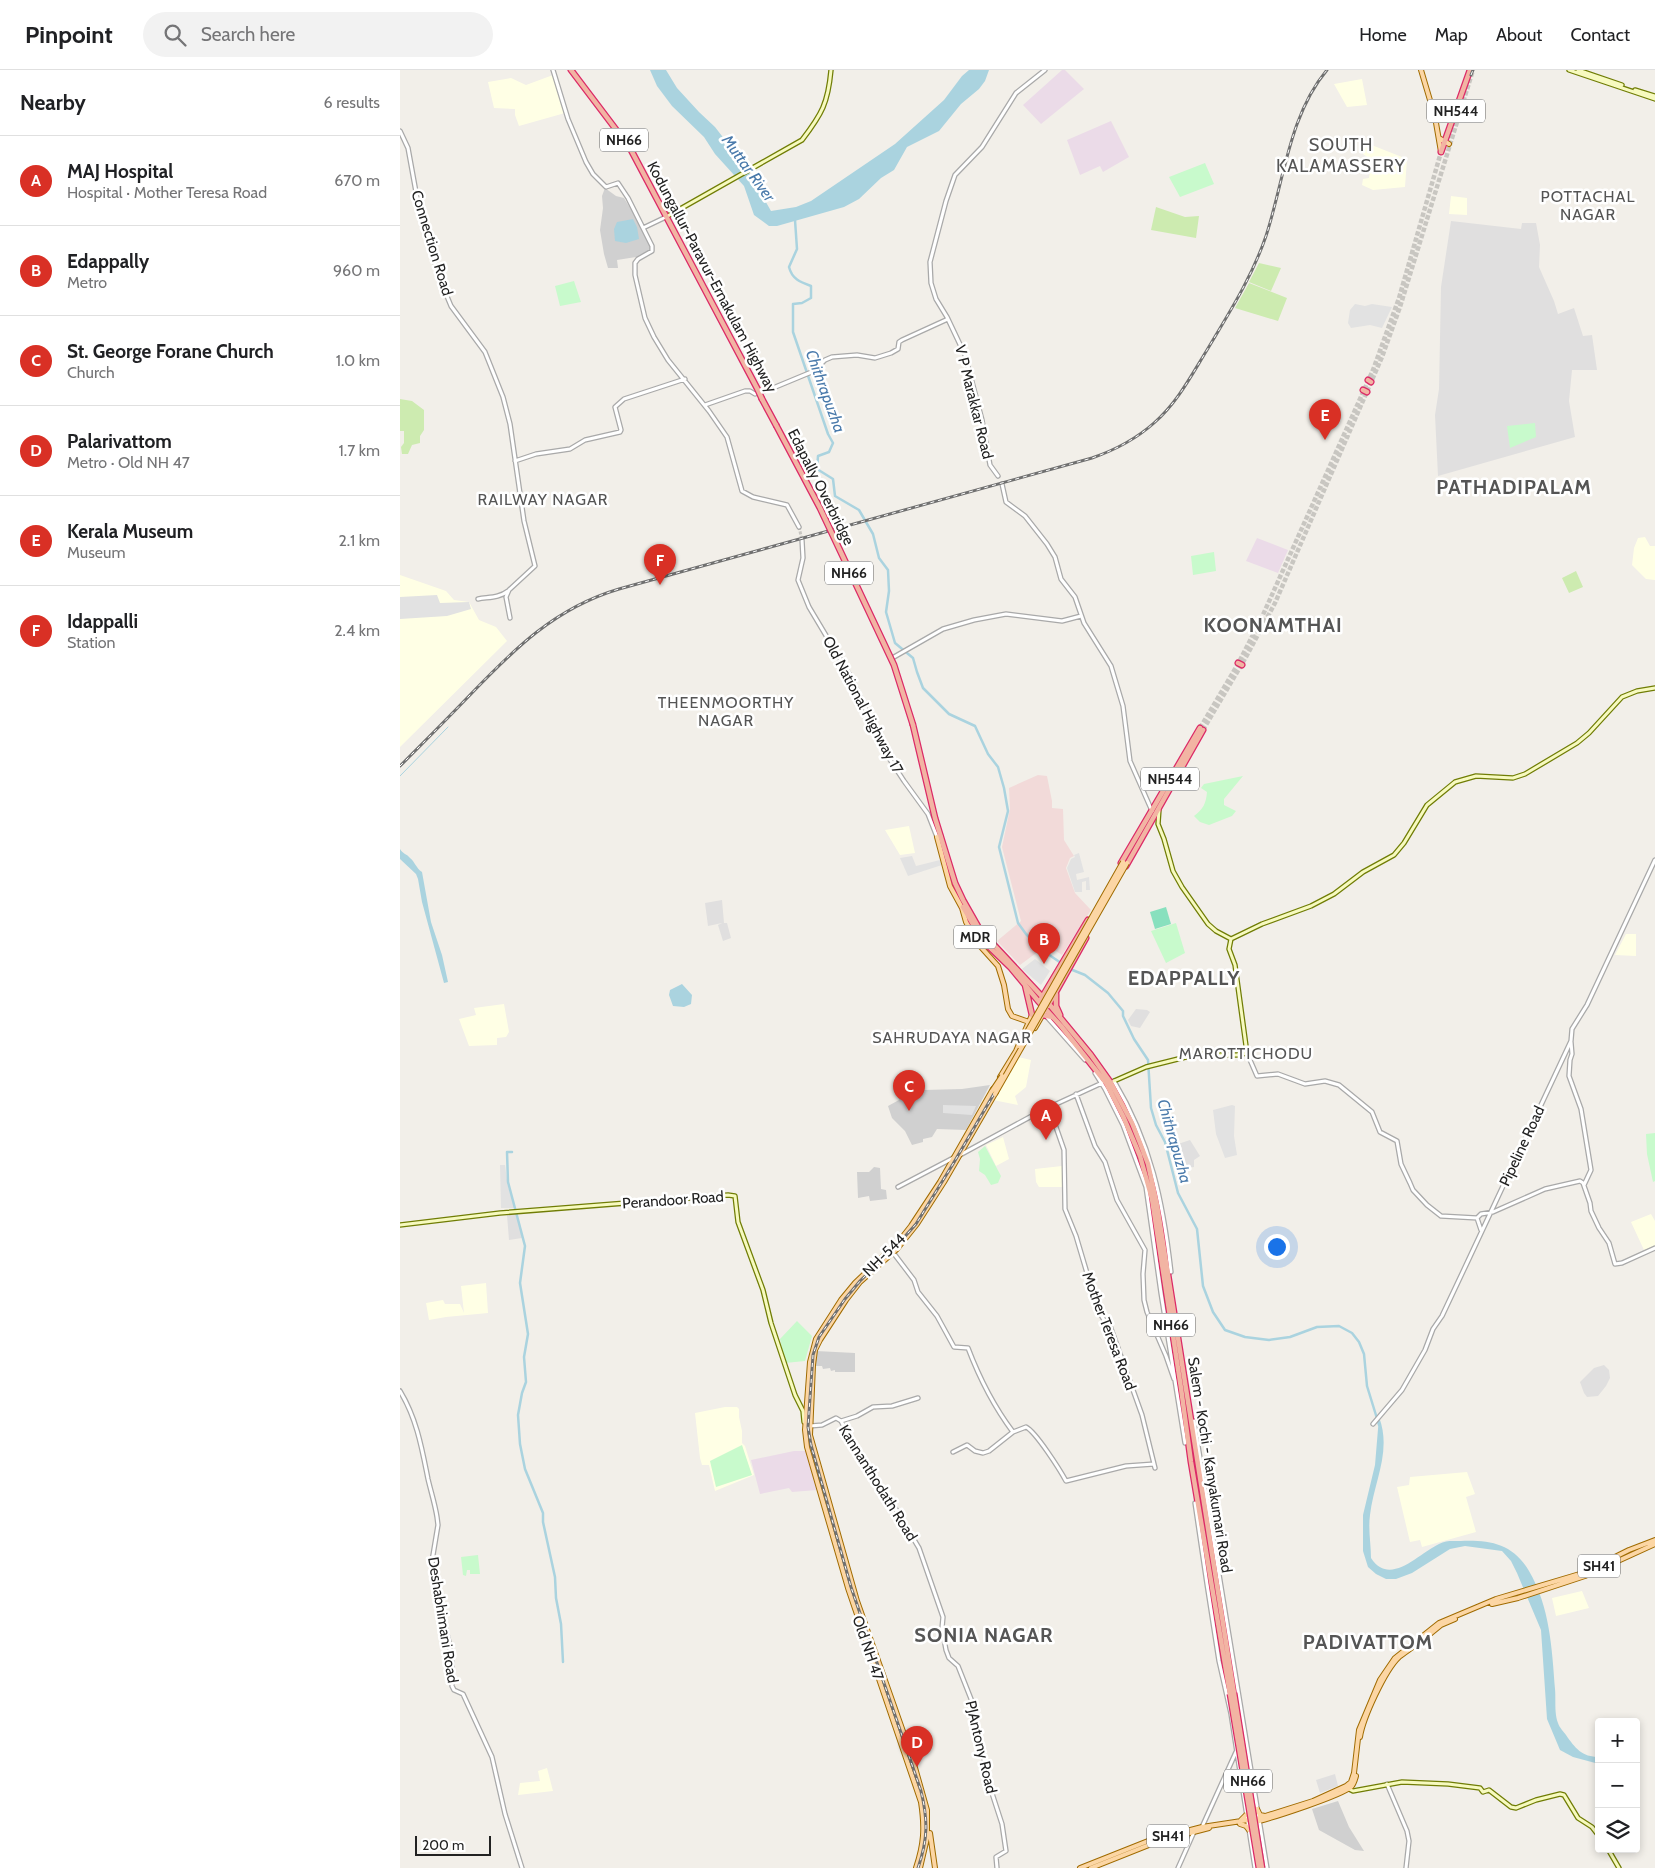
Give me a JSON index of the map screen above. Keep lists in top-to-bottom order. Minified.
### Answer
{"streets":{"highway":["NH544","NH66","Kodungallur-Paravur-Ernakulam Highway","Edapally Overbridge","Salem - Kochi - Kanyakumari Road"],"main road":["MDR","Perandoor Road","NH-544","SH41","Old NH 47"],"street":["Connection Road","V P Marakkar Road","Old National Highway 17","Pipeline Road","Mother Teresa Road","Kannanthodath Road","Deshabhimani Road","PJAntony Road"]},"crossings":[["NH544","NH66"],["NH544","Salem - Kochi - Kanyakumari Road"],["NH66","Edapally Overbridge"],["NH66","Old National Highway 17"],["NH66","MDR"],["NH66","Salem - Kochi - Kanyakumari Road"],["Kodungallur-Paravur-Ernakulam Highway","Edapally Overbridge"],["Edapally Overbridge","Old National Highway 17"],["Perandoor Road","NH-544"],["Perandoor Road","Kannanthodath Road"],["Perandoor Road","Old NH 47"],["NH-544","Kannanthodath Road"],["NH-544","Old NH 47"],["Salem - Kochi - Kanyakumari Road","SH41"],["Kannanthodath Road","Old NH 47"],["Kannanthodath Road","PJAntony Road"]],"districts":["SOUTH KALAMASSERY","POTTACHAL NAGAR","PATHADIPALAM","RAILWAY NAGAR","KOONAMTHAI","THEENMOORTHY NAGAR","EDAPPALLY","SAHRUDAYA NAGAR","MAROTTICHODU","SONIA NAGAR","PADIVATTOM"],"water":["Muttar River","Chithrapuzha"],"scale_bar":"200 m","page":{"header":"Pinpoint","search":"Search here","nav":["Home","Map","About","Contact"],"heading":["Nearby","6 results"],"list":[{"mark":"A","name":"MAJ Hospital","note":"Hospital · Mother Teresa Road","value":"670 m"},{"mark":"B","name":"Edappally","note":"Metro","value":"960 m"},{"mark":"C","name":"St. George Forane Church","note":"Church","value":"1.0 km"},{"mark":"D","name":"Palarivattom","note":"Metro · Old NH 47","value":"1.7 km"},{"mark":"E","name":"Kerala Museum","note":"Museum","value":"2.1 km"},{"mark":"F","name":"Idappalli","note":"Station","value":"2.4 km"}],"pins":["E","F","B","C","A","D"],"map_buttons":["+","−"],"scale":"200 m"}}
